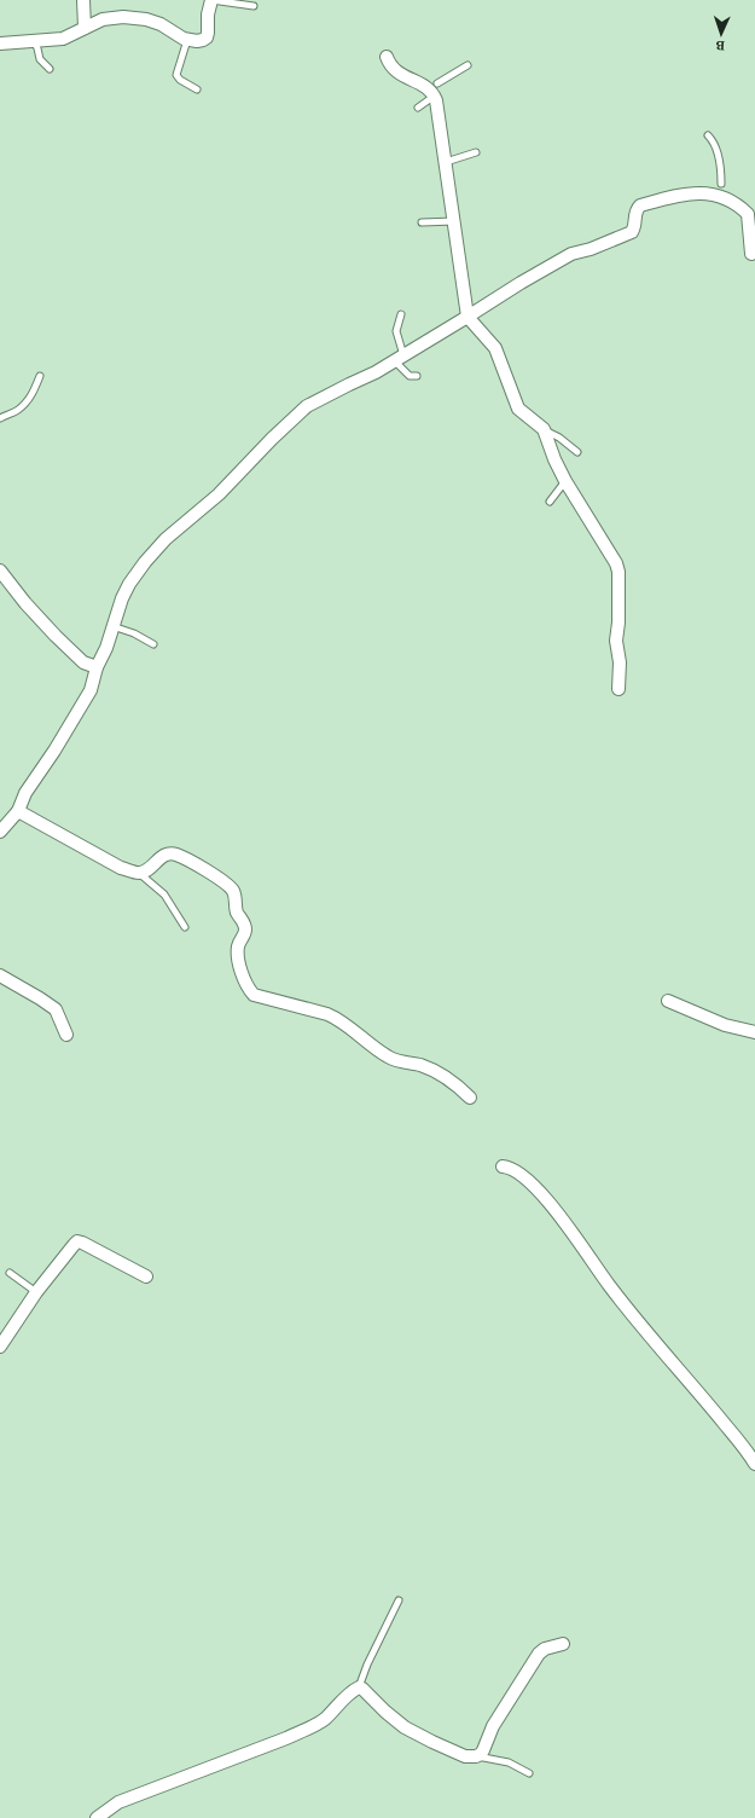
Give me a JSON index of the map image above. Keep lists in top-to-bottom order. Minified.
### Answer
{"north":"bottom"}
